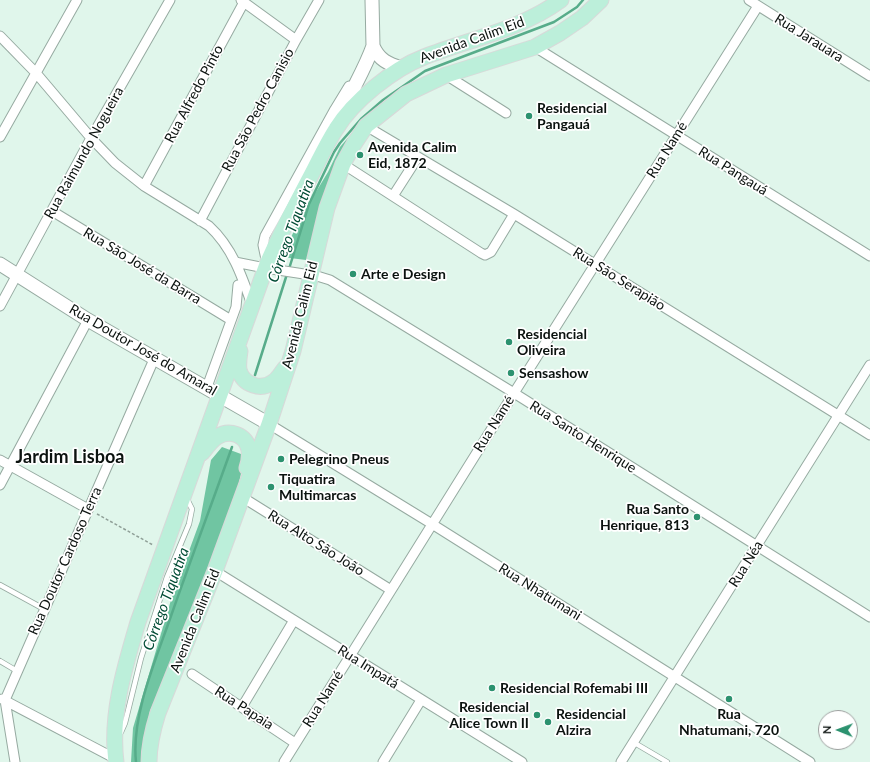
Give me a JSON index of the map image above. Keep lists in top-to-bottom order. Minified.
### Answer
{"streets":{"main road":["Avenida Calim Eid"],"street":["Rua Jarauara","Rua Alfredo Pinto","Rua São Pedro Canisio","Rua Namé","Rua Raimundo Nogueira","Rua Pangauá","Rua São José da Barra","Rua São Serapião","Rua Doutor José do Amaral","Rua Santo Henrique","Rua Alto São João","Rua Doutor Cardoso Terra","Rua Néa","Rua Nhatumani","Rua Impatá","Rua Papaia"]},"crossings":[["Rua Jarauara","Rua Namé"],["Avenida Calim Eid","Rua Pangauá"],["Avenida Calim Eid","Rua São José da Barra"],["Avenida Calim Eid","Rua São Serapião"],["Avenida Calim Eid","Rua Doutor José do Amaral"],["Avenida Calim Eid","Rua Santo Henrique"],["Avenida Calim Eid","Rua Alto São João"],["Avenida Calim Eid","Rua Nhatumani"],["Avenida Calim Eid","Rua Impatá"],["Rua Namé","Rua Pangauá"],["Rua Namé","Rua São Serapião"],["Rua Namé","Rua Santo Henrique"],["Rua Namé","Rua Alto São João"],["Rua Namé","Rua Nhatumani"],["Rua Namé","Rua Impatá"],["Rua Namé","Rua Papaia"],["Rua Raimundo Nogueira","Rua São José da Barra"],["Rua Raimundo Nogueira","Rua Doutor José do Amaral"],["Rua São Serapião","Rua Néa"],["Rua Doutor José do Amaral","Rua Doutor Cardoso Terra"],["Rua Doutor José do Amaral","Rua Nhatumani"],["Rua Santo Henrique","Rua Néa"],["Rua Néa","Rua Nhatumani"]],"districts":["Jardim Lisboa"],"water":["Córrego Tiquatira"],"places":["Residencial Pangauá","Avenida Calim Eid, 1872","Arte e Design","Residencial Oliveira","Sensashow","Pelegrino Pneus","Tiquatira Multimarcas","Rua Santo Henrique, 813","Residencial Rofemabi III","Rua Nhatumani, 720","Residencial Alice Town II","Residencial Alzira"],"north":"left"}
